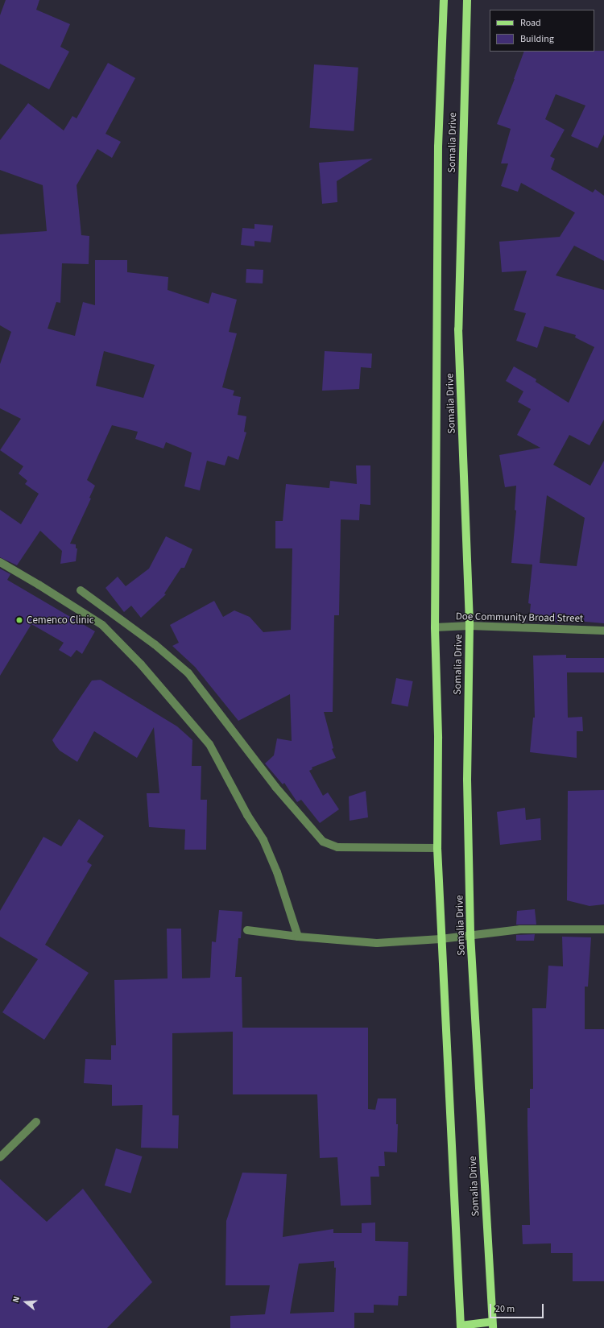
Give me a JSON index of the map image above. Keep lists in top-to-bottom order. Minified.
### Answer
{"streets":{"main road":["Somalia Drive"],"street":["Doe Community Broad Street"]},"crossings":[["Somalia Drive","Doe Community Broad Street"]],"places":["Cemenco Clinic"],"legend":["Road","Building"],"scale_bar":"20 m","north":"left"}
